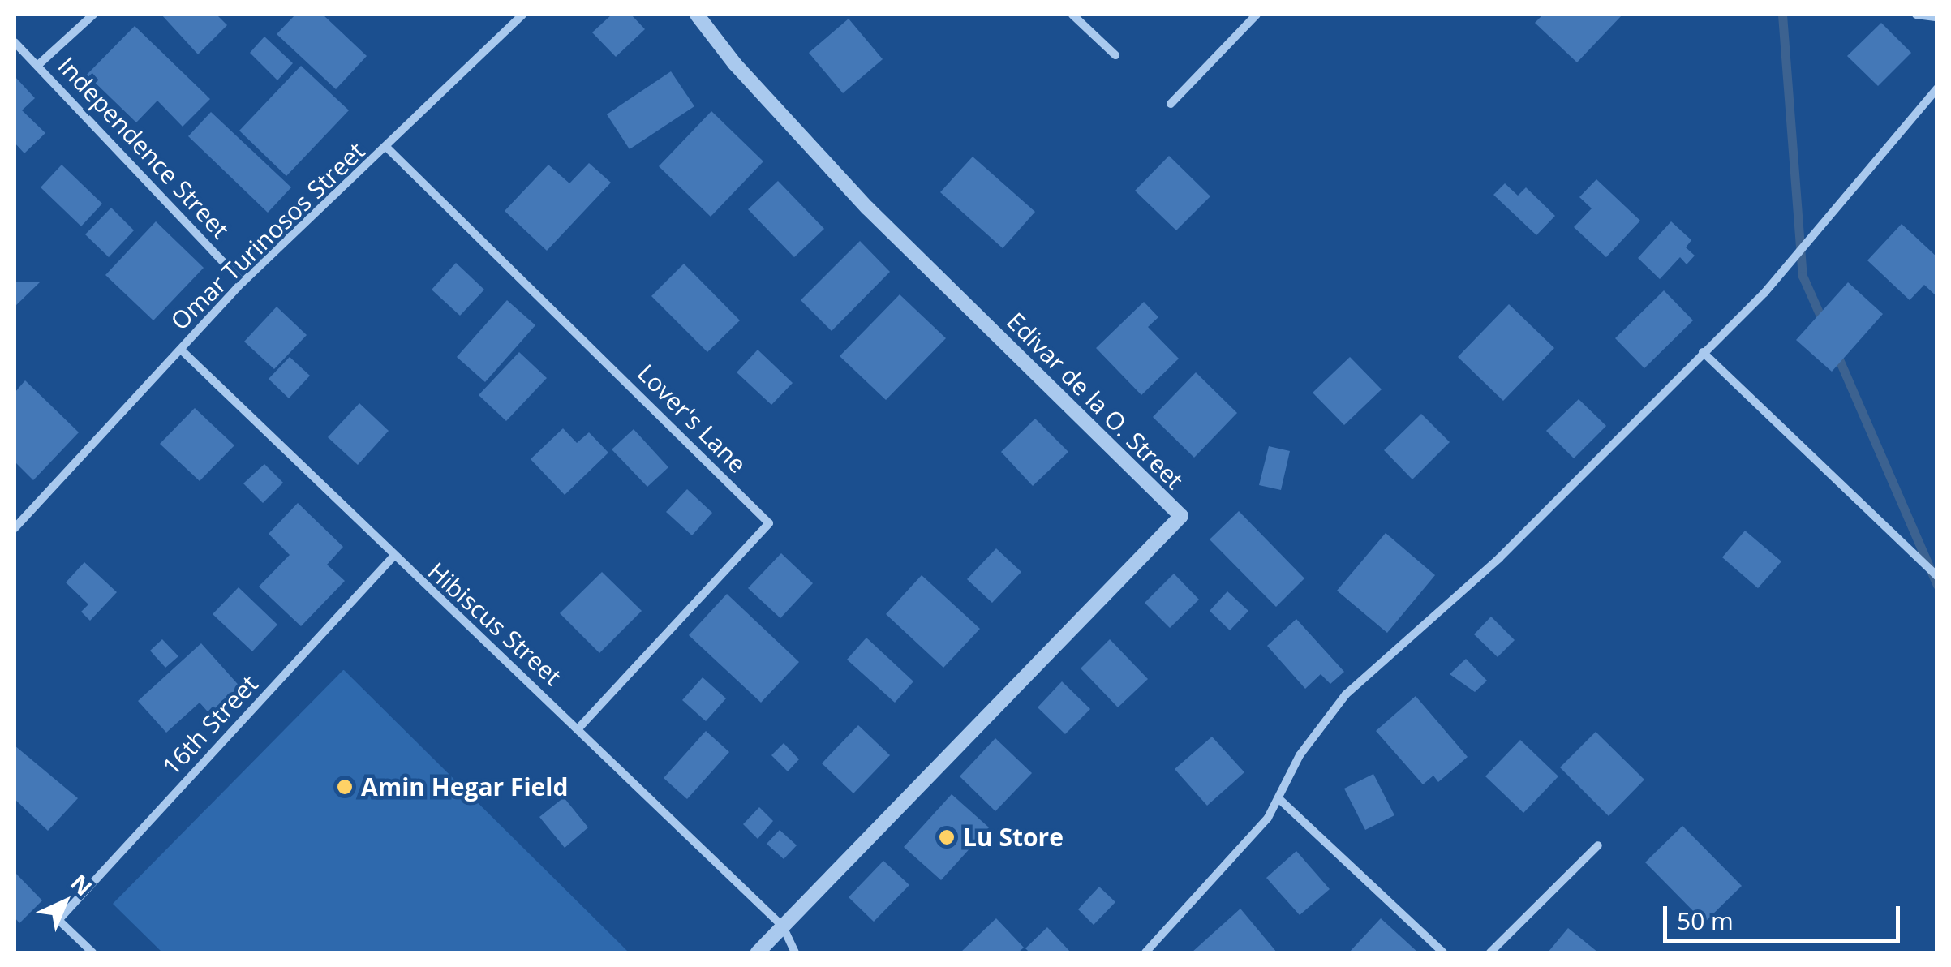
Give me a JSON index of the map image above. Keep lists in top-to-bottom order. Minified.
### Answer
{"streets":{"street":["Independence Street","Omar Turinosos Street","Edivar de la O. Street","Lover's Lane","Hibiscus Street","16th Street"]},"crossings":[["Independence Street","Omar Turinosos Street"],["Omar Turinosos Street","Lover's Lane"],["Omar Turinosos Street","Hibiscus Street"],["Edivar de la O. Street","Hibiscus Street"],["Lover's Lane","Hibiscus Street"],["Hibiscus Street","16th Street"]],"places":["Amin Hegar Field","Lu Store"],"scale_bar":"50 m","north":"top right"}
